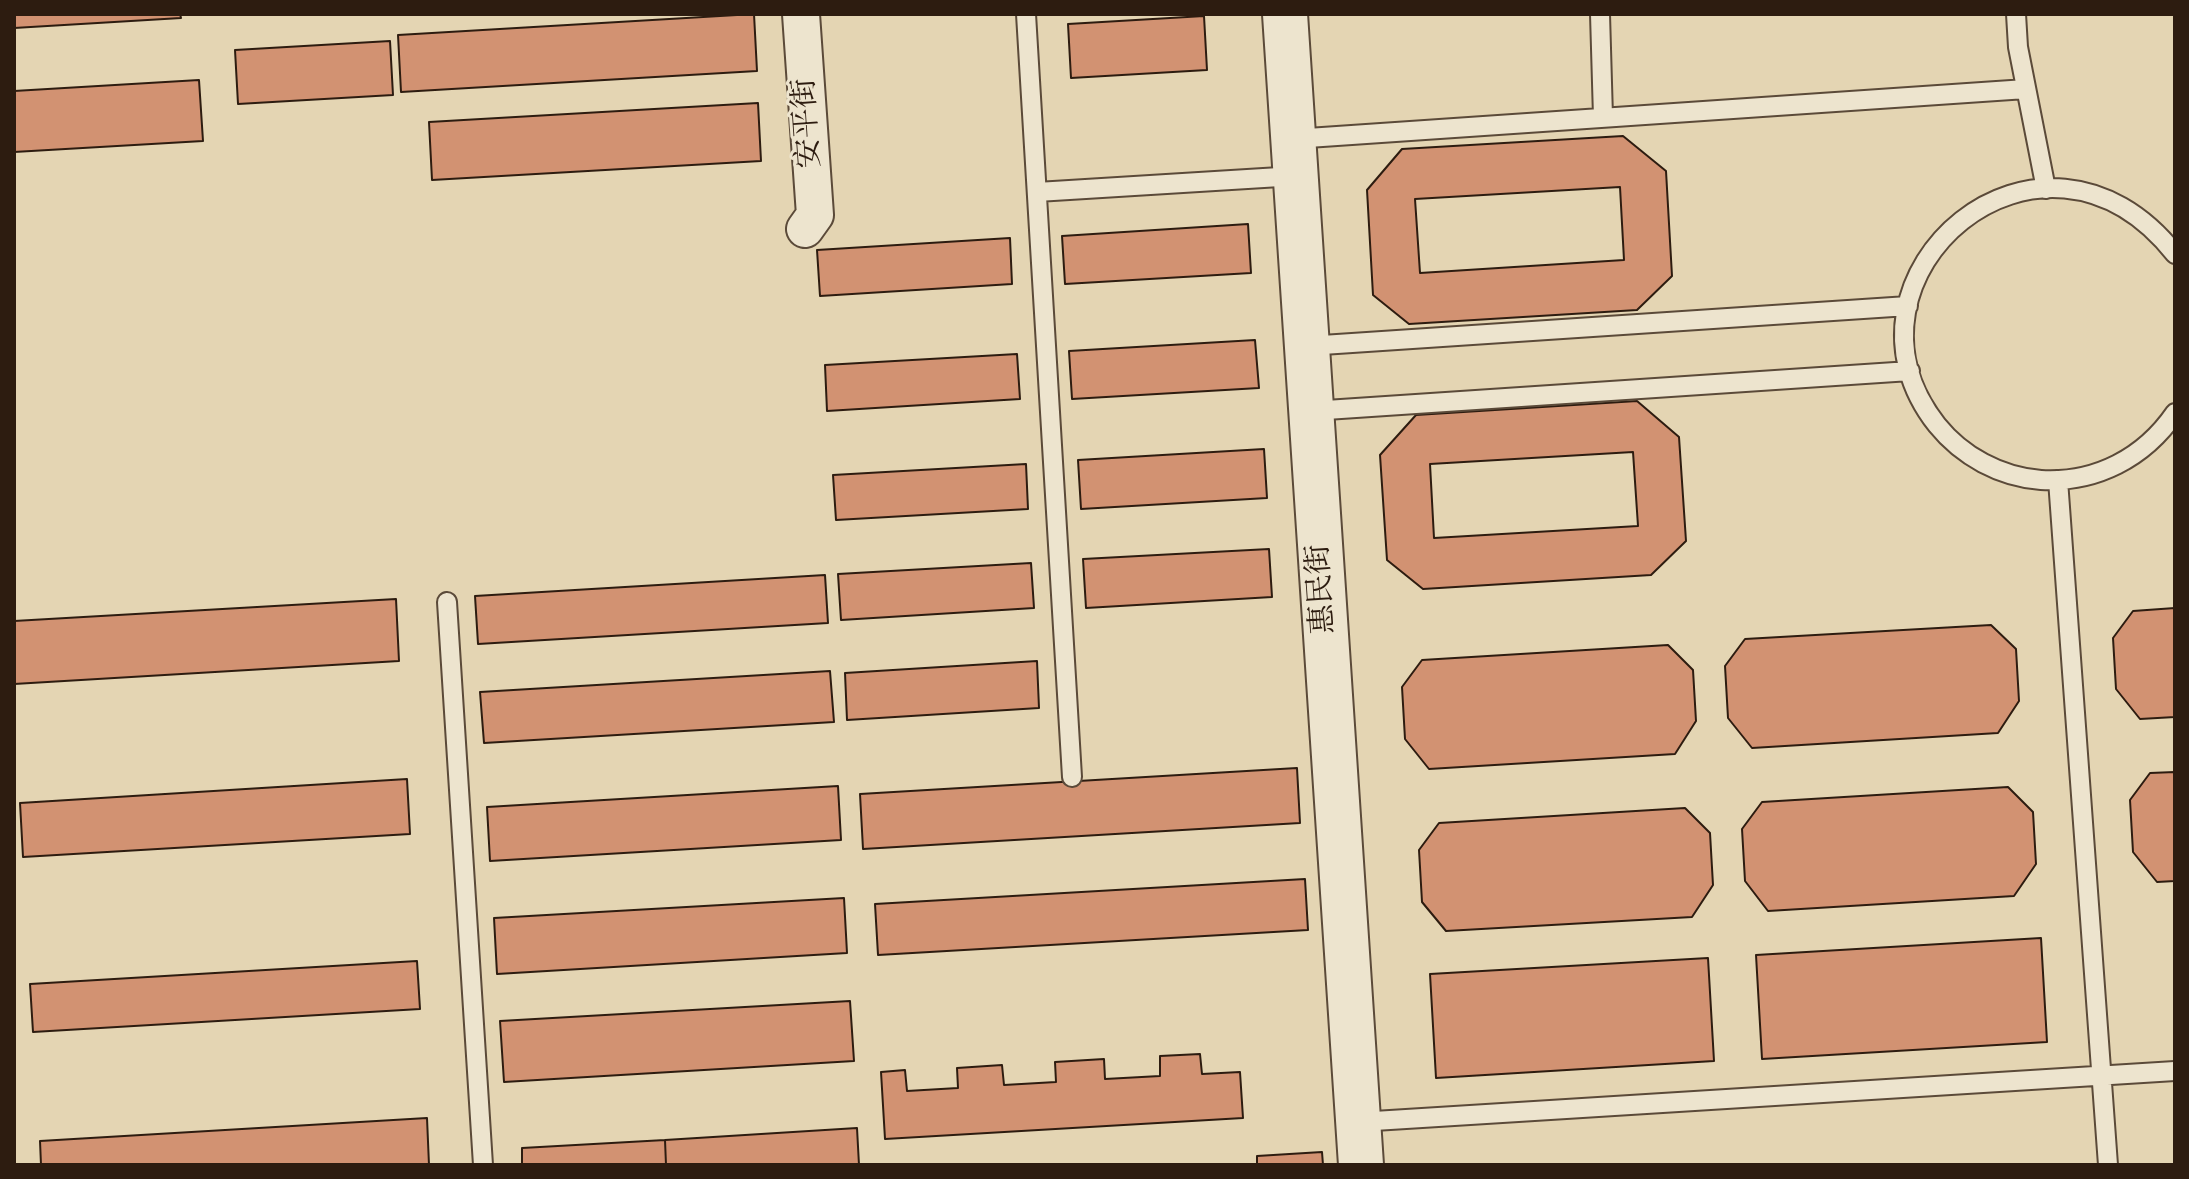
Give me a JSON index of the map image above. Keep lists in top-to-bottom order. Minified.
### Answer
{"streets":{"street":["安平街","惠民街"]}}
